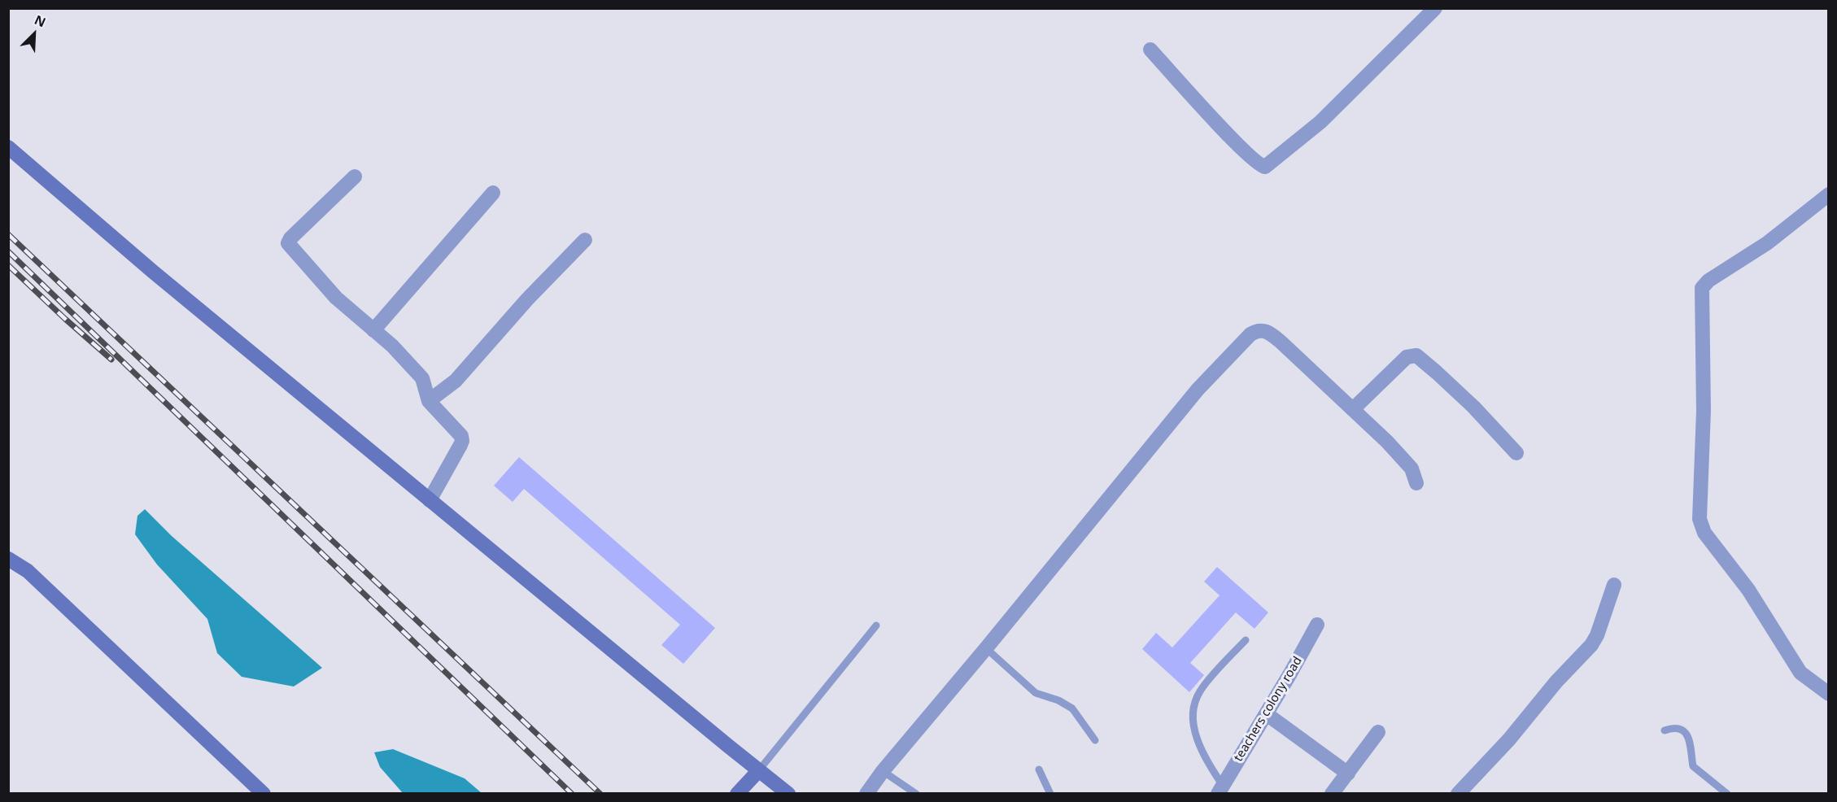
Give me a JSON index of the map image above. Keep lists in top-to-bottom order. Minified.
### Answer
{"streets":{"street":["teachers colony road"]},"north":"top right"}
